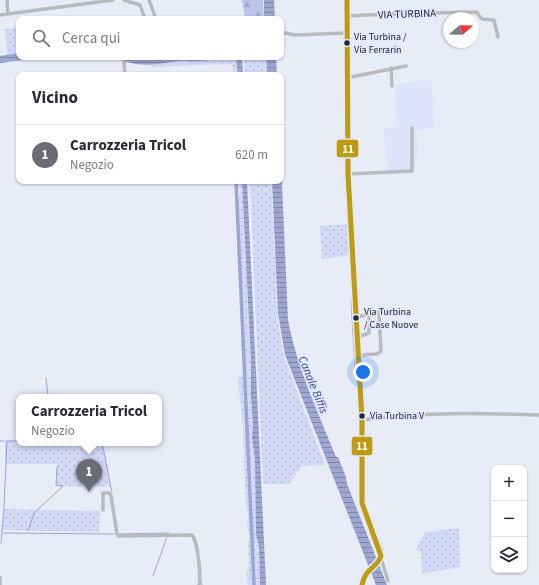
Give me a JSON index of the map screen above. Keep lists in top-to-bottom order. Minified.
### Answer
{"streets":{"street":["VIA TURBINA"]},"water":["Canale Biffis"],"places":["Via Turbina / Via Ferrarin","Via Turbina / Case Nuove","Via Turbina V"],"lines":["transit line 11"],"north":"right","page":{"search":"Cerca qui","heading":"Vicino","list":[{"mark":"1","name":"Carrozzeria Tricol","note":"Negozio","value":"620 m"}],"popup":["Carrozzeria Tricol","Negozio"],"pins":"1","map_buttons":["+","−"]}}
